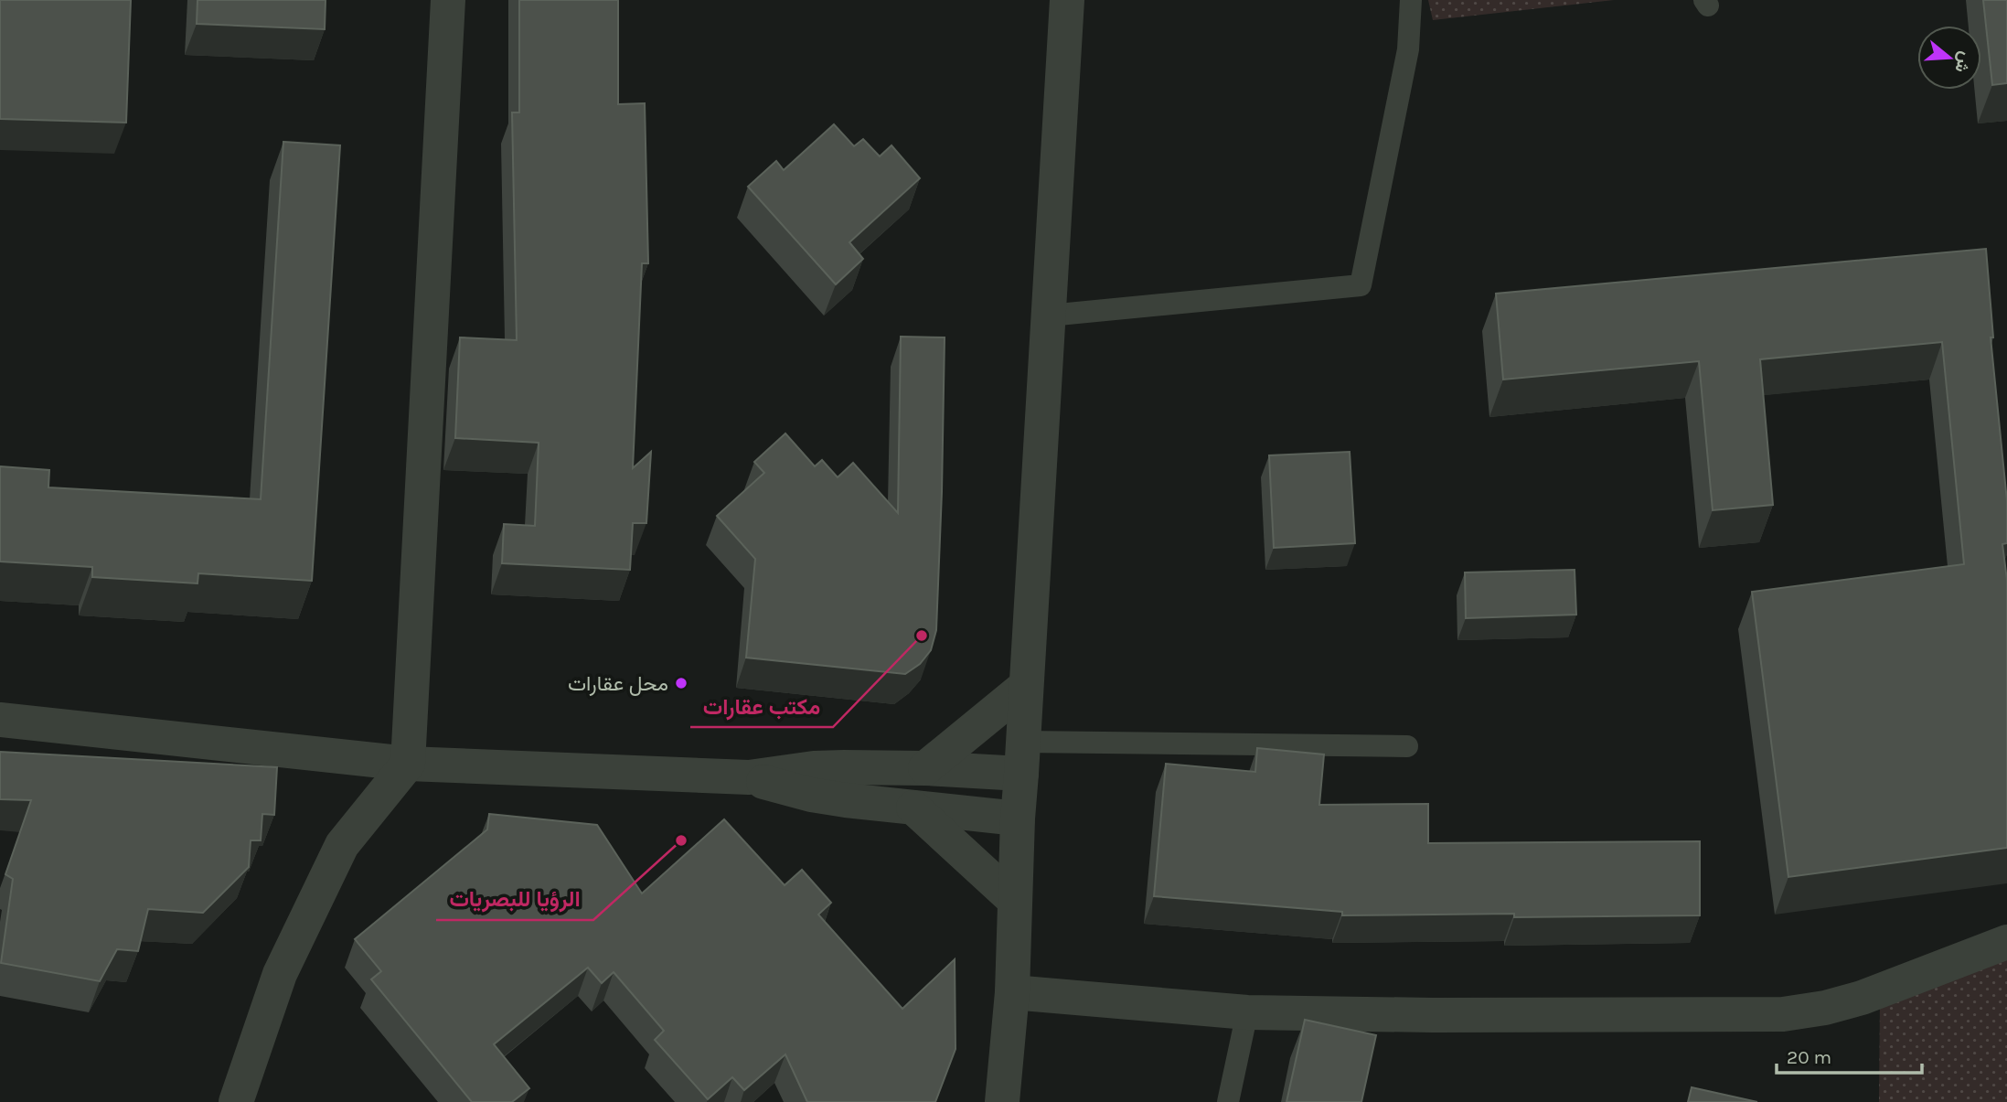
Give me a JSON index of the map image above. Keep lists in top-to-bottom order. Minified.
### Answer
{"places":["مكتب عقارات","محل عقارات","الرؤيا للبصريات"],"scale_bar":"20 m","north":"right"}
